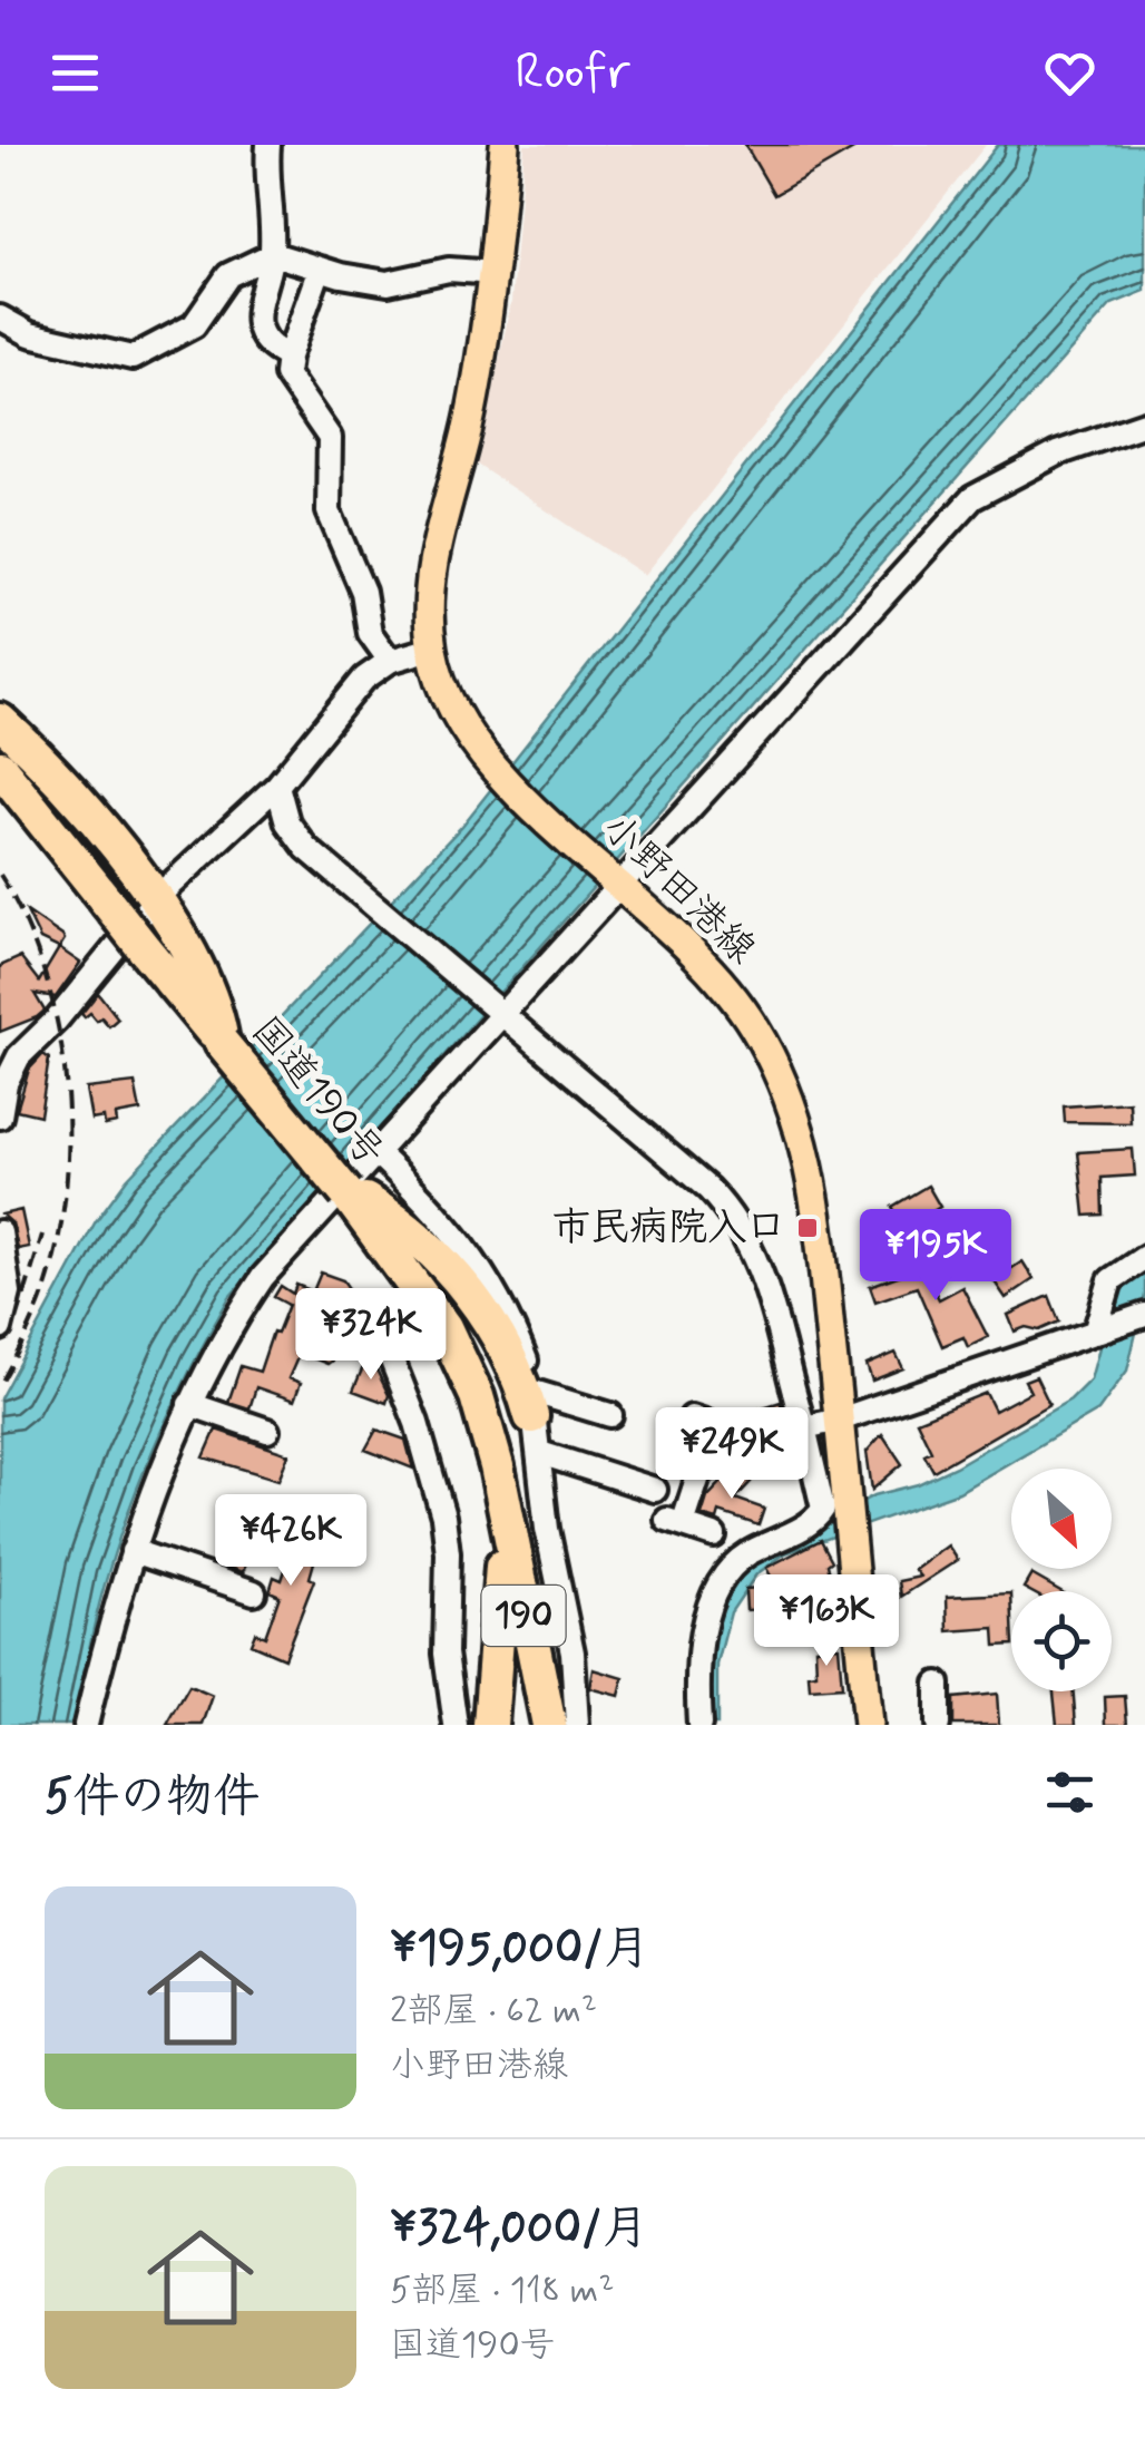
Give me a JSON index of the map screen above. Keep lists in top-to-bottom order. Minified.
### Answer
{"streets":{"highway":["国道190号","190"],"main road":["小野田港線"]},"places":{"transit":["市民病院入口"]},"north":"bottom right","page":{"header":"Roofr","price":["¥195K","¥324K","¥249K","¥426K","¥163K"],"heading":"5件の物件","list":[{"name":"¥195,000/月","note":"2部屋 · 62 m² · 小野田港線"},{"name":"¥324,000/月","note":"5部屋 · 118 m² · 国道190号"}]}}
